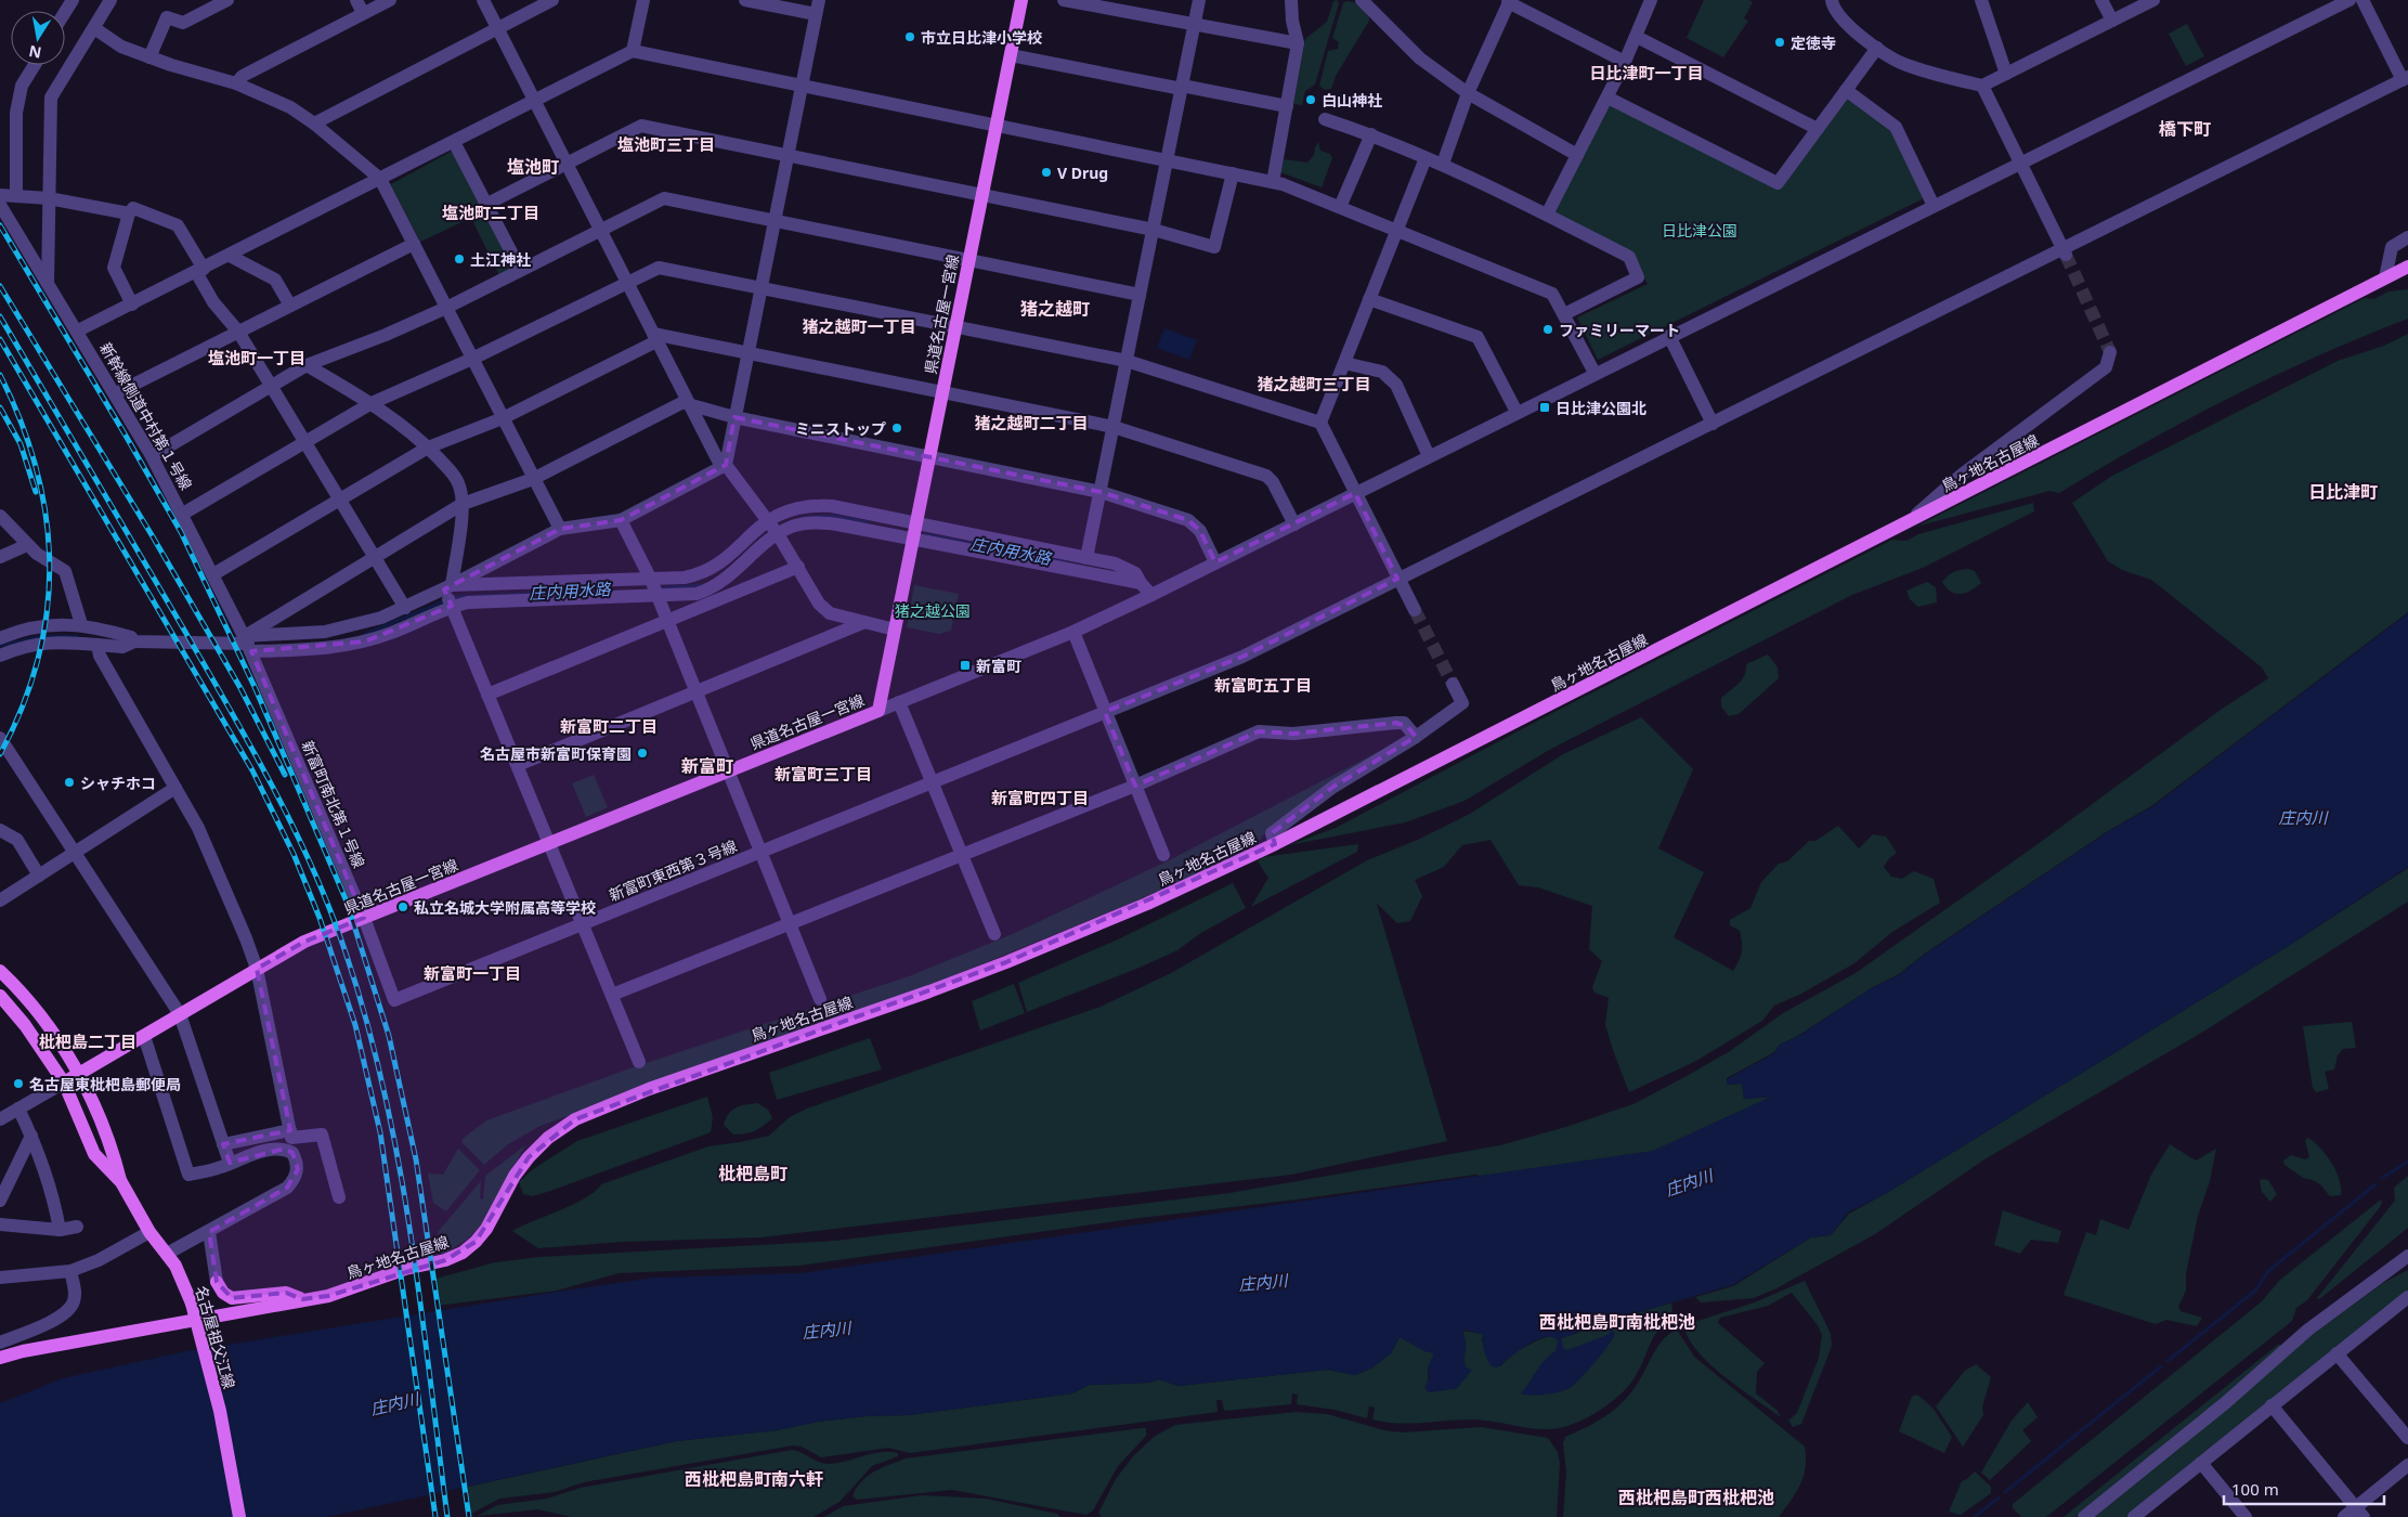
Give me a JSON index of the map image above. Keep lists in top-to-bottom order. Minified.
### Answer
{"streets":{"main road":["県道名古屋一宮線","鳥ヶ地名古屋線","名古屋祖父江線"],"street":["新幹線側道中村第１号線","新富町南北第１号線","新富町東西第３号線"]},"crossings":[["県道名古屋一宮線","新富町南北第１号線"],["県道名古屋一宮線","名古屋祖父江線"],["新幹線側道中村第１号線","新富町南北第１号線"],["新富町南北第１号線","新富町東西第３号線"]],"districts":["日比津町一丁目","橋下町","塩池町三丁目","塩池町","塩池町二丁目","猪之越町","猪之越町一丁目","塩池町一丁目","猪之越町三丁目","猪之越町二丁目","日比津町","新富町五丁目","新富町二丁目","新富町","新富町三丁目","新富町四丁目","新富町一丁目","枇杷島二丁目","枇杷島町","西枇杷島町南枇杷池","西枇杷島町南六軒","西枇杷島町西枇杷池"],"water":["庄内用水路","庄内川"],"parks":["日比津公園","猪之越公園"],"places":{"other":["市立日比津小学校","定徳寺","白山神社","V Drug","土江神社","ファミリーマート","ミニストップ","名古屋市新富町保育園","シャチホコ","私立名城大学附属高等学校","名古屋東枇杷島郵便局"],"transit":["日比津公園北","新富町"]},"scale_bar":"100 m","north":"bottom"}
